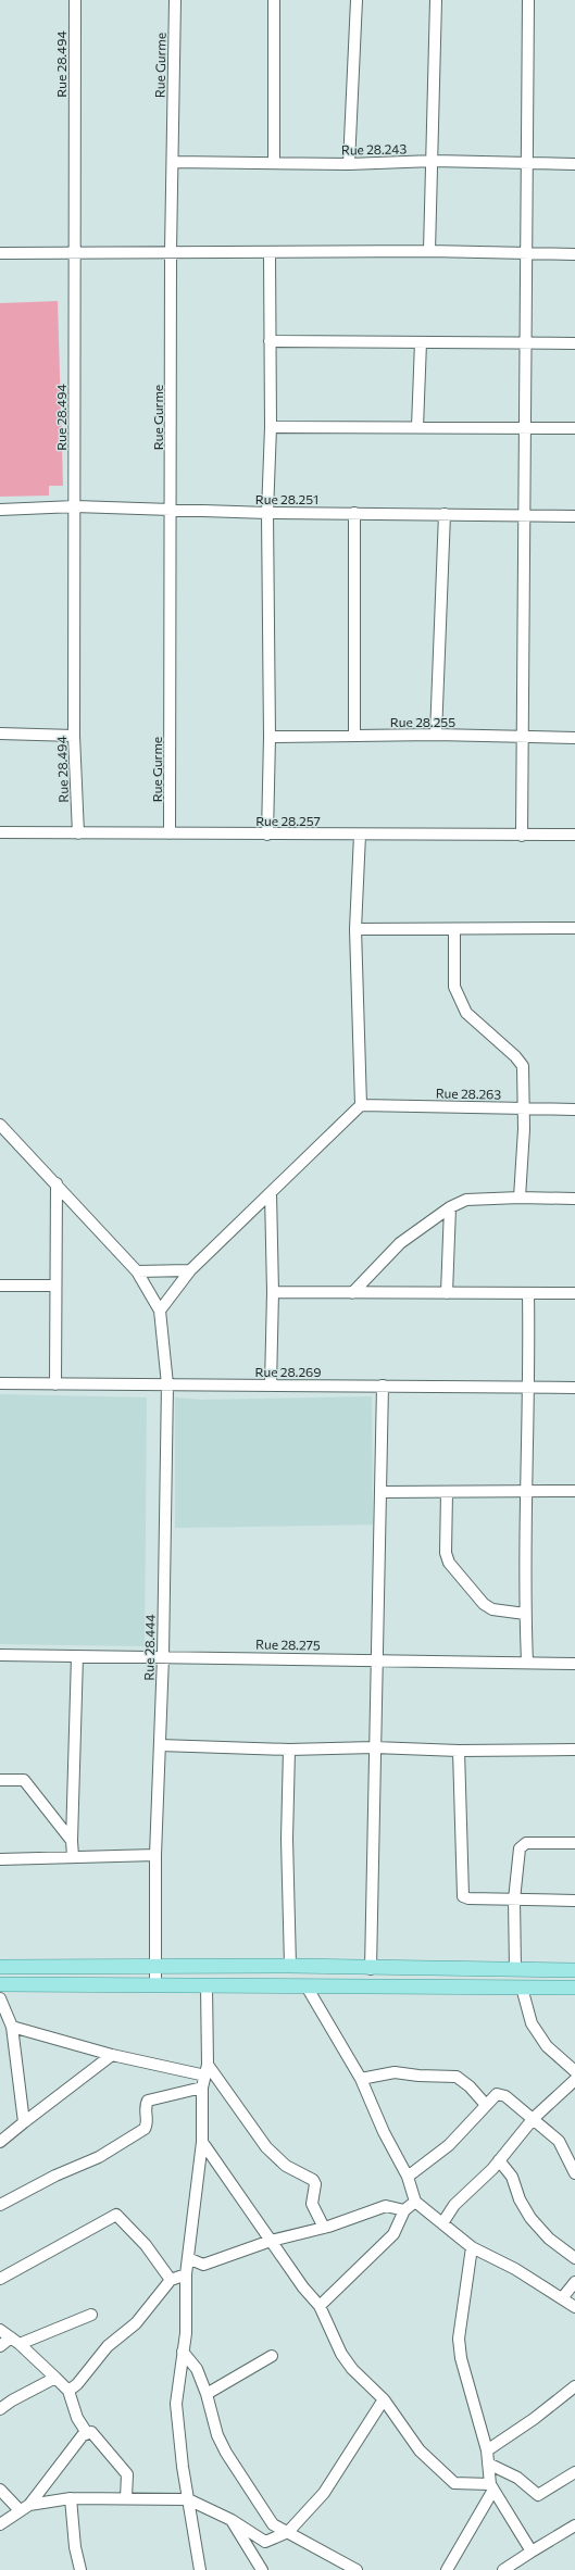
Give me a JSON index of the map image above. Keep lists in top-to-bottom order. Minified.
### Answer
{"streets":{"street":["Rue 28.494","Rue Gurme","Rue 28.243","Rue 28.251","Rue 28.255","Rue 28.257","Rue 28.263","Rue 28.269","Rue 28.275","Rue 28.444"]},"crossings":[["Rue 28.494","Rue 28.251"],["Rue 28.494","Rue 28.257"],["Rue Gurme","Rue 28.243"],["Rue Gurme","Rue 28.251"],["Rue Gurme","Rue 28.257"],["Rue 28.269","Rue 28.444"],["Rue 28.275","Rue 28.444"]]}
